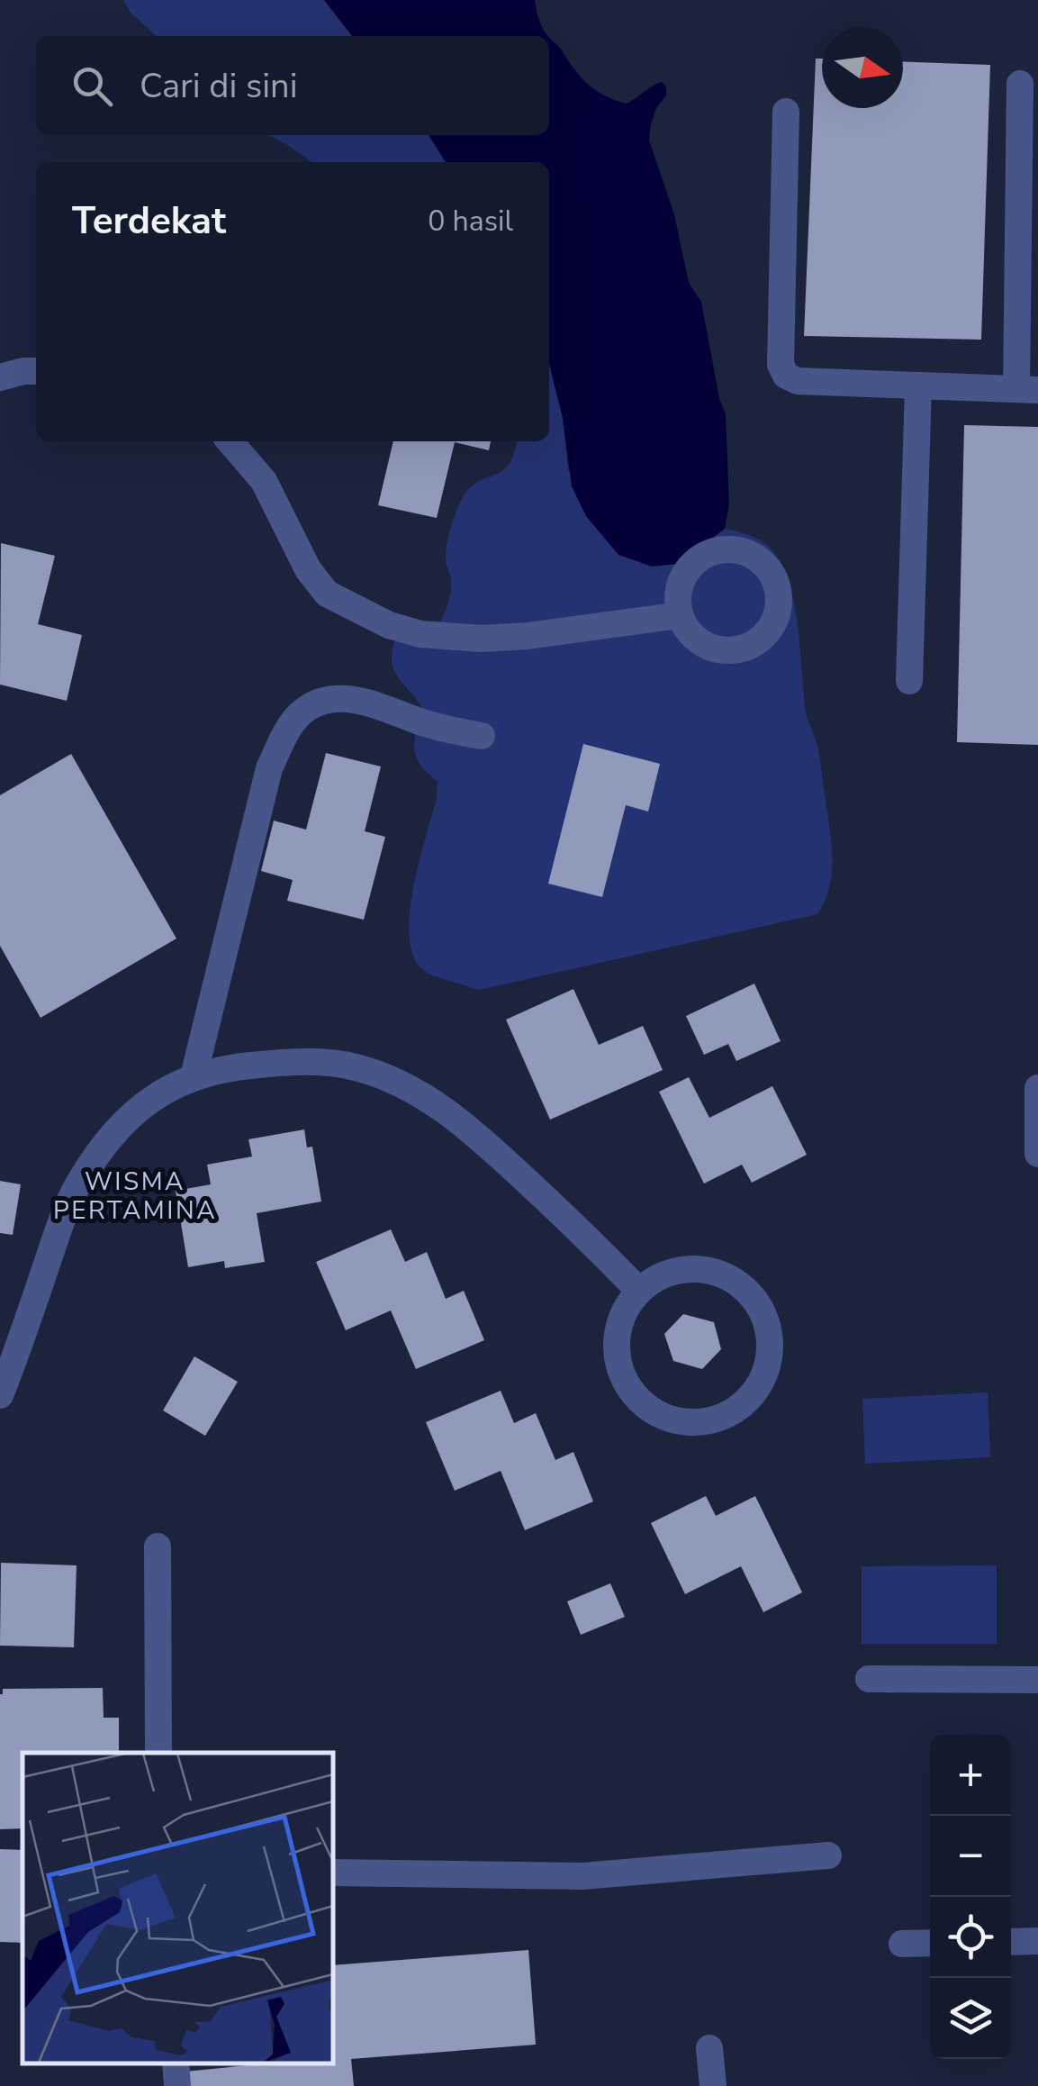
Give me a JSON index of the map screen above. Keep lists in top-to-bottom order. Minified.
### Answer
{"districts":["WISMA PERTAMINA"],"north":"right","page":{"search":"Cari di sini","heading":["Terdekat","0 hasil"],"map_buttons":["+","−"]}}
